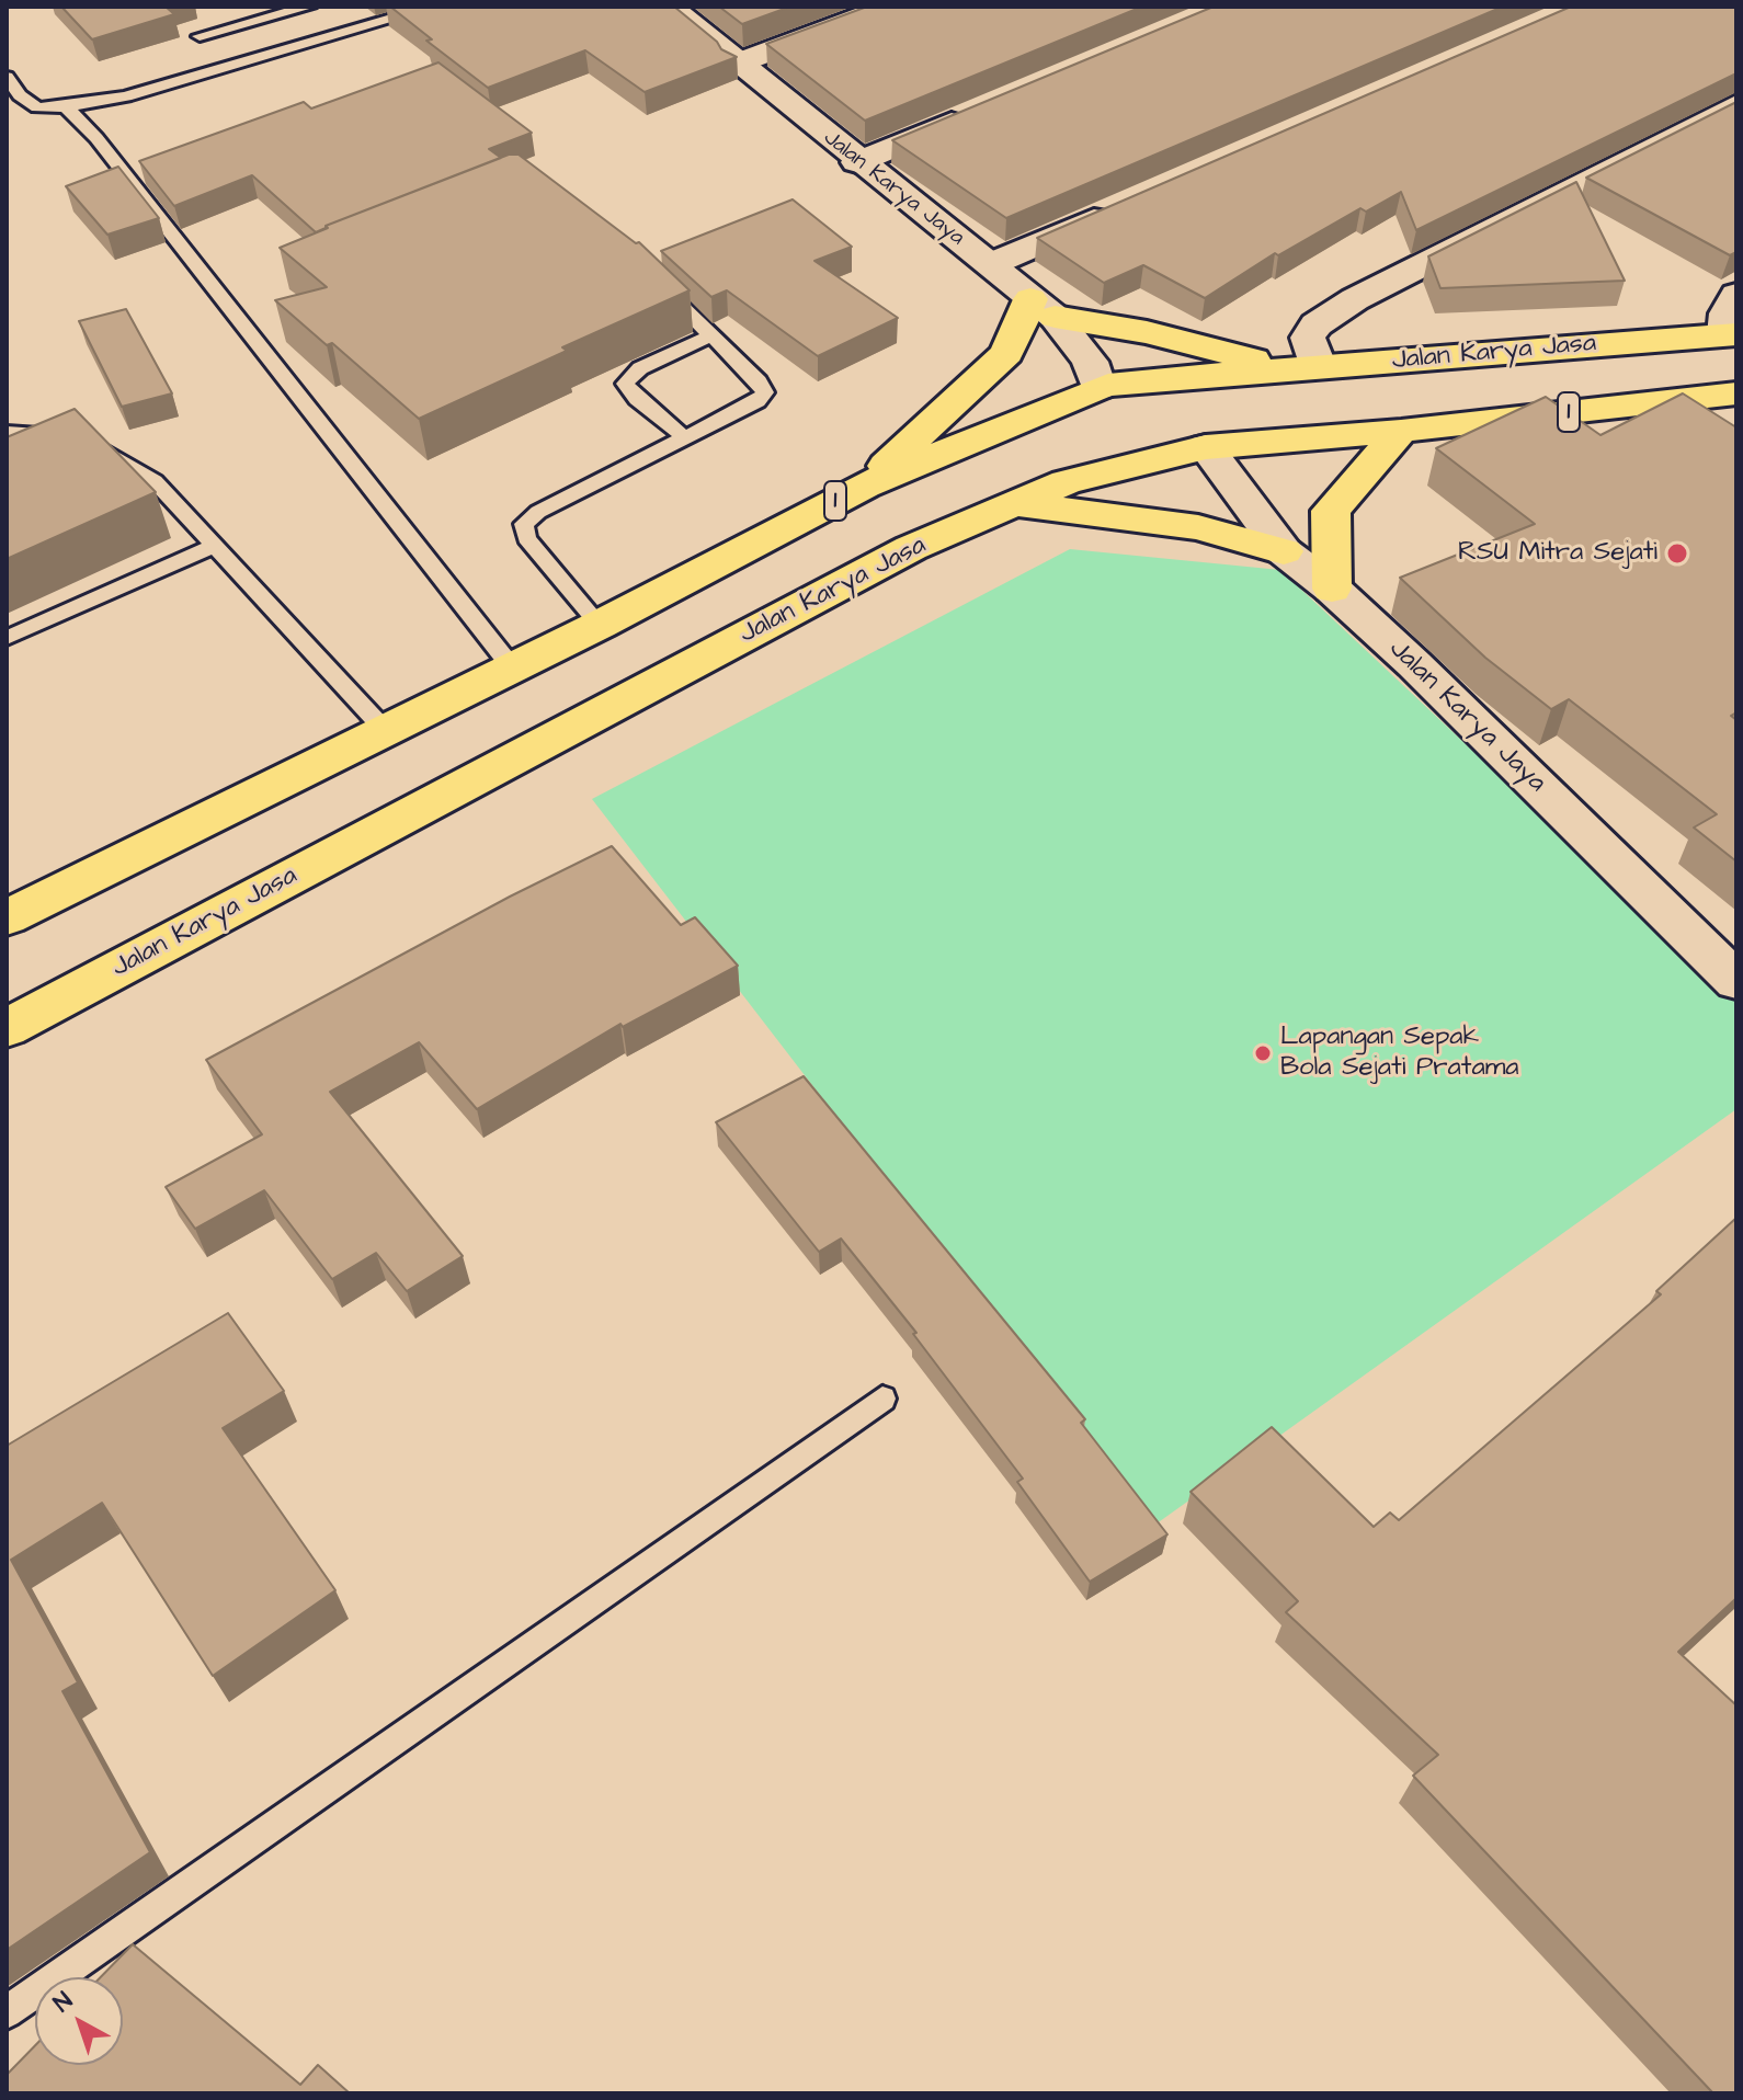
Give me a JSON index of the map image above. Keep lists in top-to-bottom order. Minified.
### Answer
{"streets":{"highway":["Jalan Karya Jasa","1"],"main road":["Jalan Karya Jaya"]},"crossings":[["Jalan Karya Jaya","Jalan Karya Jasa"]],"places":["RSU Mitra Sejati","Lapangan Sepak Bola Sejati Pratama"],"north":"top left"}
